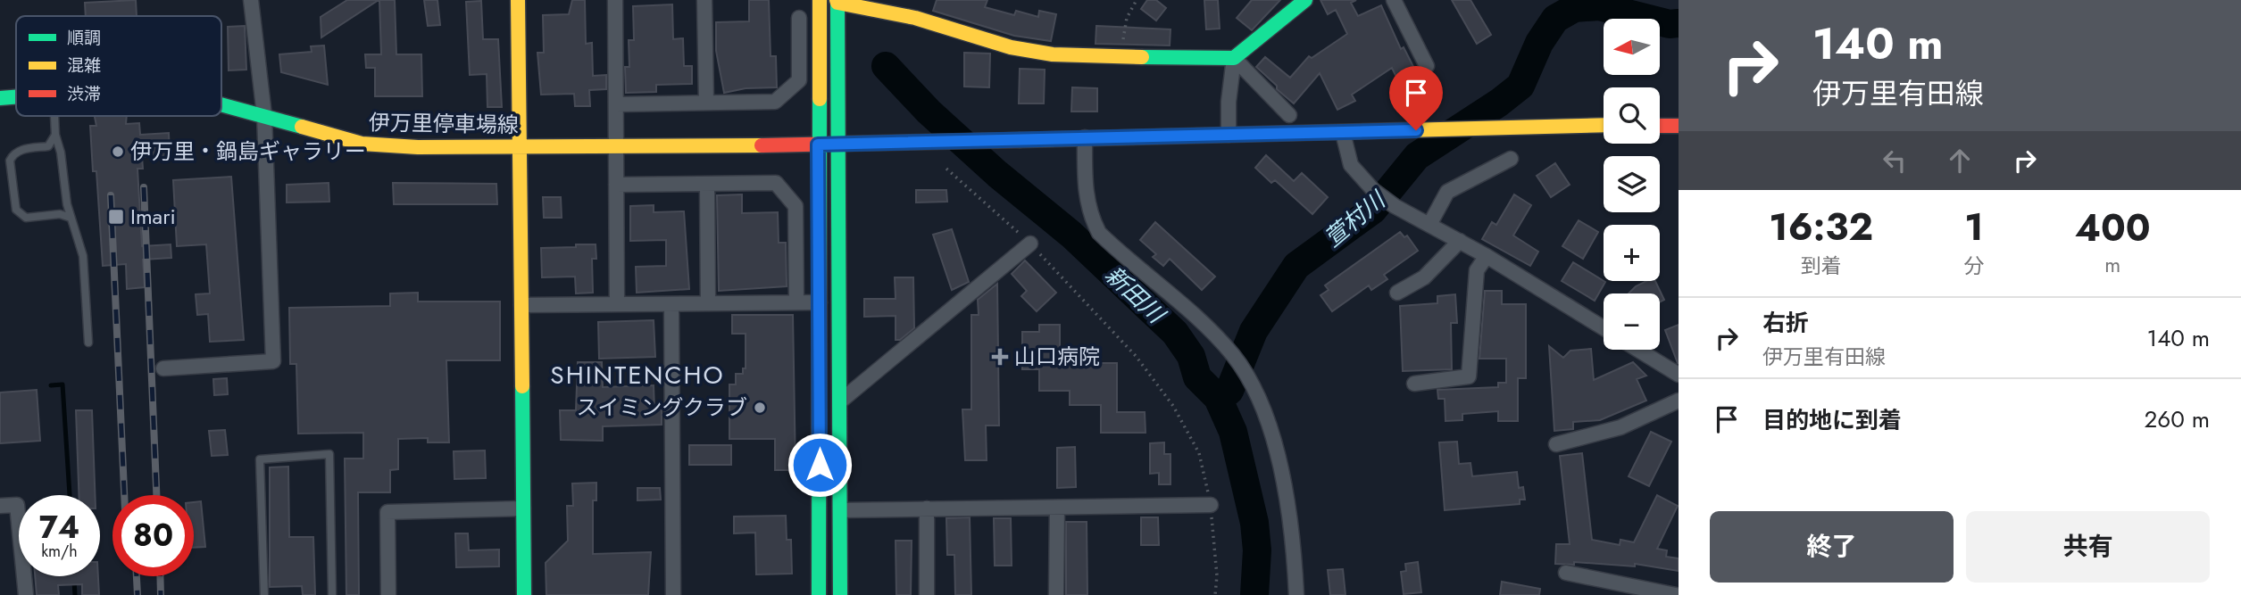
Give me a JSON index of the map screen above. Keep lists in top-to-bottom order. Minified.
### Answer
{"streets":{"main road":["伊万里停車場線"]},"districts":["SHINTENCHO"],"water":["萱村川","新田川"],"places":{"other":["伊万里・鍋島ギャラリー","スイミングクラブ"],"transit":["Imari"],"health":["山口病院"]},"legend":["順調","混雑","渋滞"],"north":"left","page":{"turn":["140 m","伊万里有田線"],"map_buttons":["+","−"],"eta":["16:32","到着","1","分","400","m"],"list":[{"name":"右折","note":"伊万里有田線","value":"140 m"},{"name":"目的地に到着","value":"260 m"}],"speed":"74 km/h","limit":"80","buttons":["終了","共有"]}}
